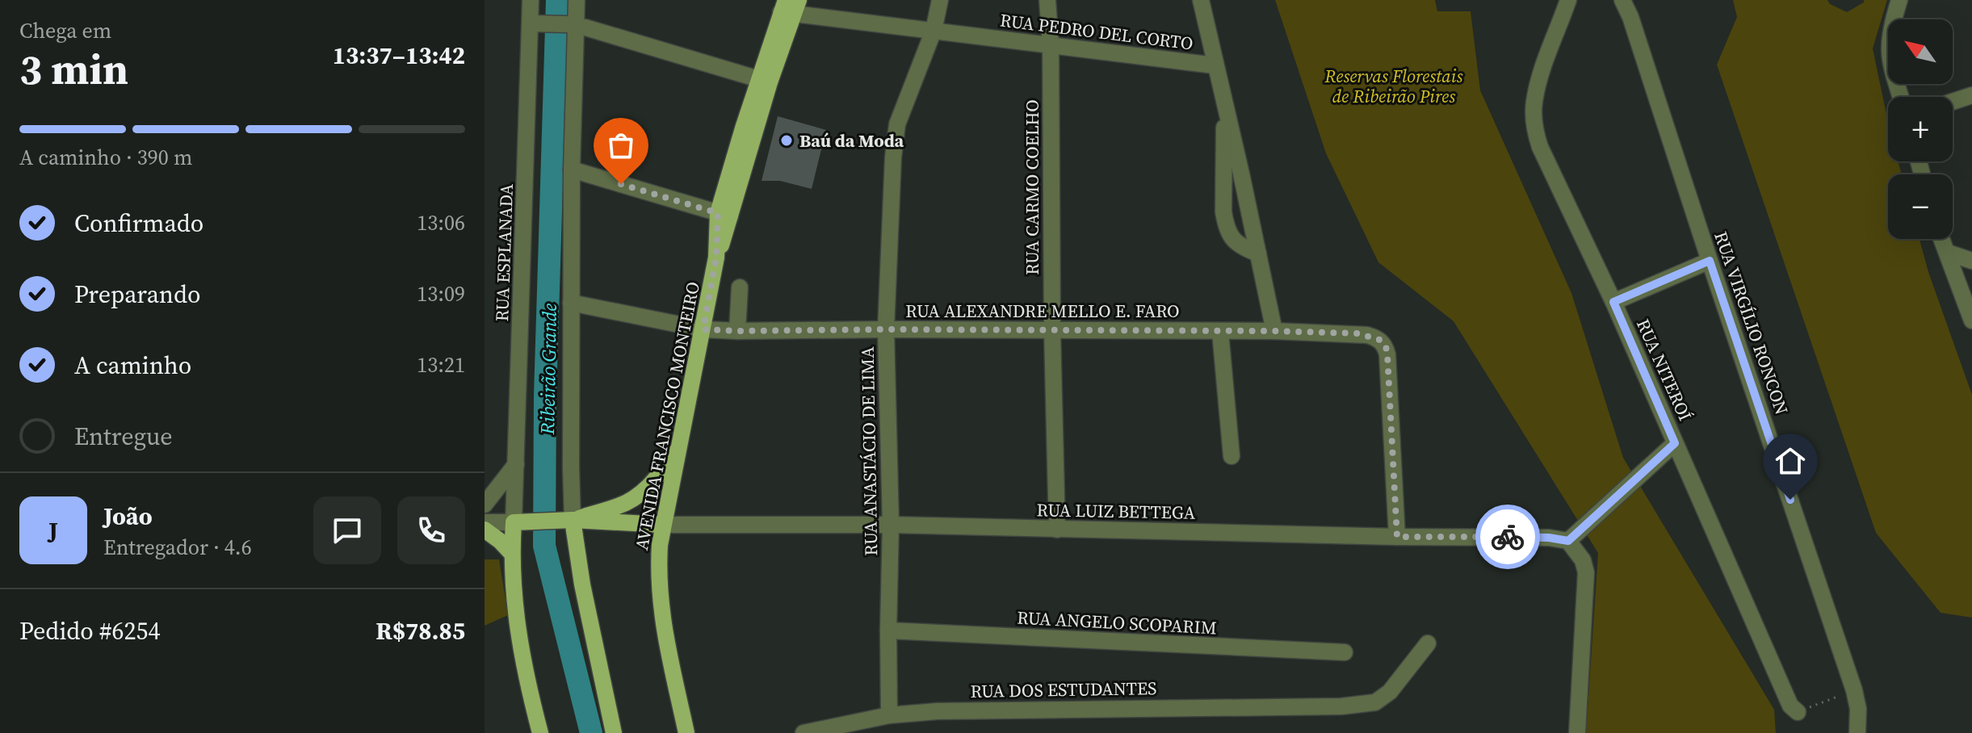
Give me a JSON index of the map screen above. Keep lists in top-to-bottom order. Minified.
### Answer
{"streets":{"main road":["AVENIDA FRANCISCO MONTEIRO"],"street":["RUA PEDRO DEL CORTO","RUA CARMO COELHO","RUA ESPLANADA","RUA ALEXANDRE MELLO E. FARO","RUA VIRGÍLIO RONCON","RUA NITEROÍ","RUA ANASTÁCIO DE LIMA","RUA LUIZ BETTEGA","RUA ANGELO SCOPARIM","RUA DOS ESTUDANTES"]},"crossings":[["RUA PEDRO DEL CORTO","RUA CARMO COELHO"],["RUA PEDRO DEL CORTO","AVENIDA FRANCISCO MONTEIRO"],["RUA PEDRO DEL CORTO","RUA ANASTÁCIO DE LIMA"],["RUA CARMO COELHO","RUA ALEXANDRE MELLO E. FARO"],["RUA CARMO COELHO","RUA LUIZ BETTEGA"],["RUA ALEXANDRE MELLO E. FARO","AVENIDA FRANCISCO MONTEIRO"],["RUA ALEXANDRE MELLO E. FARO","RUA ANASTÁCIO DE LIMA"],["RUA ALEXANDRE MELLO E. FARO","RUA LUIZ BETTEGA"],["AVENIDA FRANCISCO MONTEIRO","RUA LUIZ BETTEGA"],["RUA ANASTÁCIO DE LIMA","RUA LUIZ BETTEGA"],["RUA ANASTÁCIO DE LIMA","RUA ANGELO SCOPARIM"],["RUA ANASTÁCIO DE LIMA","RUA DOS ESTUDANTES"]],"water":["Ribeirão Grande"],"parks":["Reservas Florestais de Ribeirão Pires"],"places":["Baú da Moda"],"north":"top left","page":{"heading":["3 min","Chega em","13:37–13:42"],"panel":["João","Entregador · 4.6","Pedido #6254","R$78.85"],"map_buttons":["+","−"],"bar":"A caminho · 390 m","list":[["Confirmado","13:06"],["Preparando","13:09"],["A caminho","13:21"],"Entregue"],"round":"J"}}
